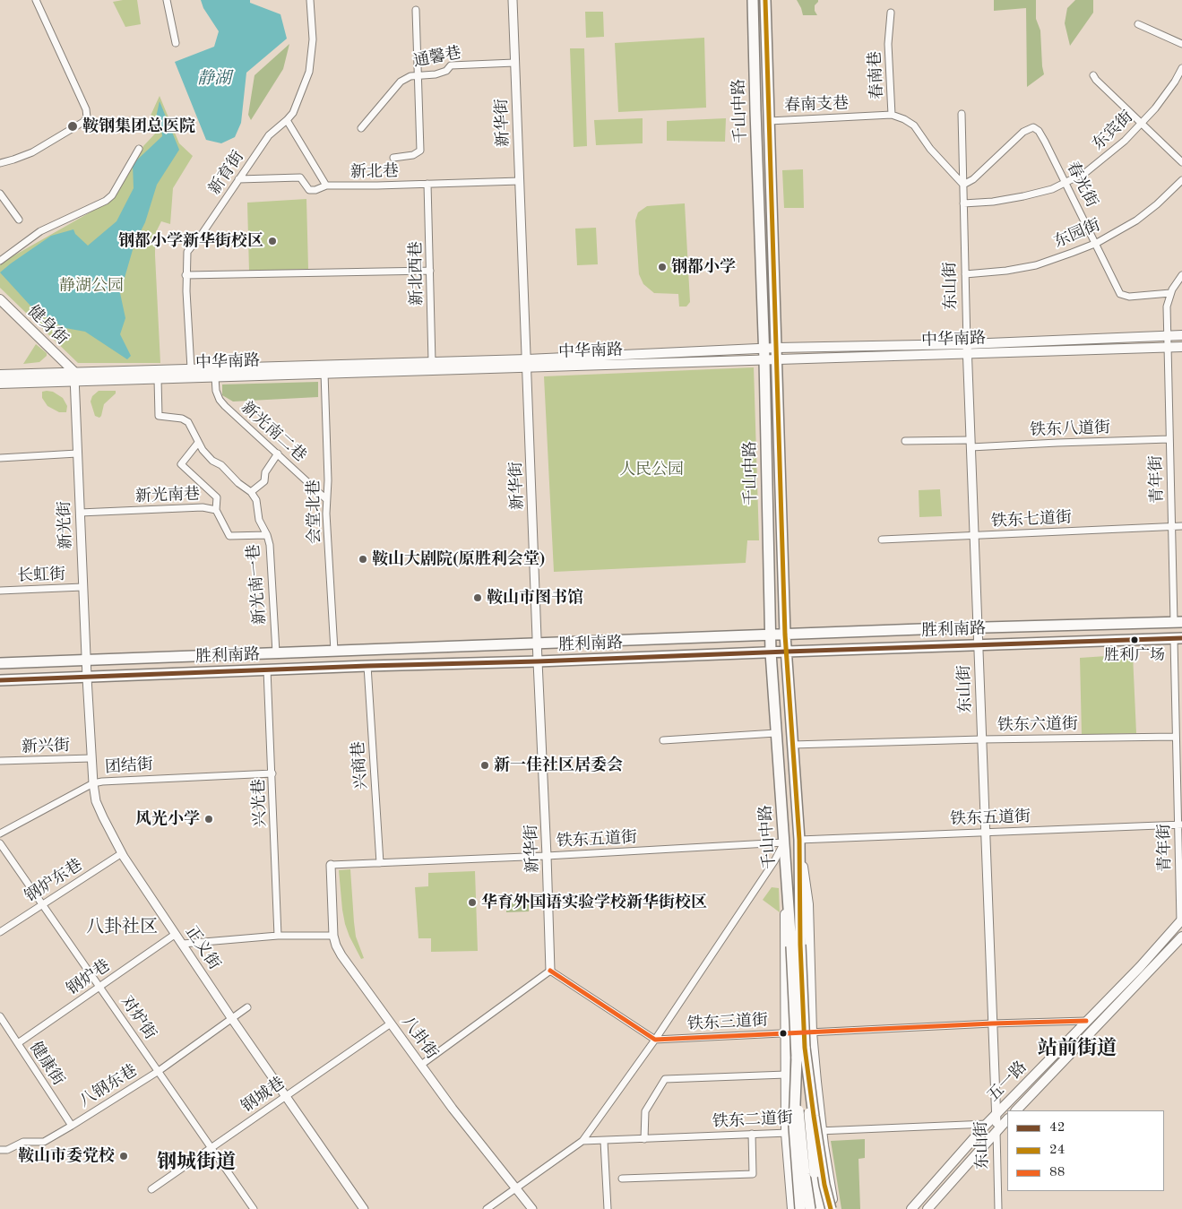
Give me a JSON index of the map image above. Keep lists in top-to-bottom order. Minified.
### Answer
{"streets":{"main road":["千山中路","健身街","中华南路","胜利南路","五一路"],"street":["通馨巷","春南巷","春南支巷","新华街","东宾街","新北巷","新育街","春光街","东园街","新北西巷","东山街","铁东八道街","新光南二巷","青年街","新光南巷","会堂北巷","铁东七道街","新光街","长虹街","新光南一巷","铁东六道街","新兴街","兴商巷","团结街","兴光巷","铁东五道街","钢炉东巷","正义街","钢炉巷","对炉街","铁东三道街","八卦街","健康街","八钢东巷","钢城巷","铁东二道街"]},"crossings":[["通馨巷","新华街"],["春南巷","春南支巷"],["春南巷","春光街"],["春南巷","东山街"],["春南支巷","千山中路"],["千山中路","胜利南路"],["千山中路","铁东六道街"],["千山中路","铁东五道街"],["新华街","新北巷"],["新华街","中华南路"],["新华街","胜利南路"],["新华街","铁东五道街"],["东宾街","春光街"],["东宾街","东山街"],["新北巷","新育街"],["新北巷","新北西巷"],["春光街","东园街"],["春光街","东山街"],["春光街","青年街"],["东园街","东山街"],["东山街","中华南路"],["东山街","铁东八道街"],["东山街","铁东七道街"],["东山街","胜利南路"],["东山街","铁东六道街"],["东山街","铁东五道街"],["东山街","铁东三道街"],["东山街","五一路"],["东山街","铁东二道街"],["健身街","中华南路"],["健身街","新光街"],["中华南路","新光南二巷"],["中华南路","青年街"],["中华南路","会堂北巷"],["中华南路","新光街"],["铁东八道街","青年街"],["新光南二巷","会堂北巷"],["青年街","铁东七道街"],["青年街","胜利南路"],["青年街","铁东六道街"],["青年街","铁东五道街"],["青年街","五一路"],["新光南巷","新光街"],["新光南巷","新光南一巷"],["会堂北巷","胜利南路"],["新光街","长虹街"],["新光街","胜利南路"],["新光街","正义街"],["新光南一巷","胜利南路"],["胜利南路","兴商巷"],["胜利南路","兴光巷"],["胜利南路","正义街"],["新兴街","正义街"],["兴商巷","铁东五道街"],["团结街","兴光巷"],["团结街","正义街"],["铁东五道街","八卦街"],["钢炉东巷","正义街"],["钢炉东巷","对炉街"],["正义街","钢炉巷"],["正义街","八钢东巷"],["正义街","钢城巷"],["钢炉巷","对炉街"],["钢炉巷","健康街"],["对炉街","八钢东巷"],["对炉街","钢城巷"],["铁东三道街","五一路"],["八卦街","钢城巷"],["健康街","八钢东巷"],["五一路","铁东二道街"]],"districts":["八卦社区","站前街道","钢城街道"],"water":["静湖"],"parks":["静湖公园","人民公园"],"places":["鞍钢集团总医院","钢都小学新华街校区","钢都小学","鞍山大剧院(原胜利会堂)","鞍山市图书馆","胜利广场","新一佳社区居委会","风光小学","华育外国语实验学校新华街校区","鞍山市委党校"],"lines":["transit line 24","transit line 42","transit line 88"],"legend":["42","24","88"]}
